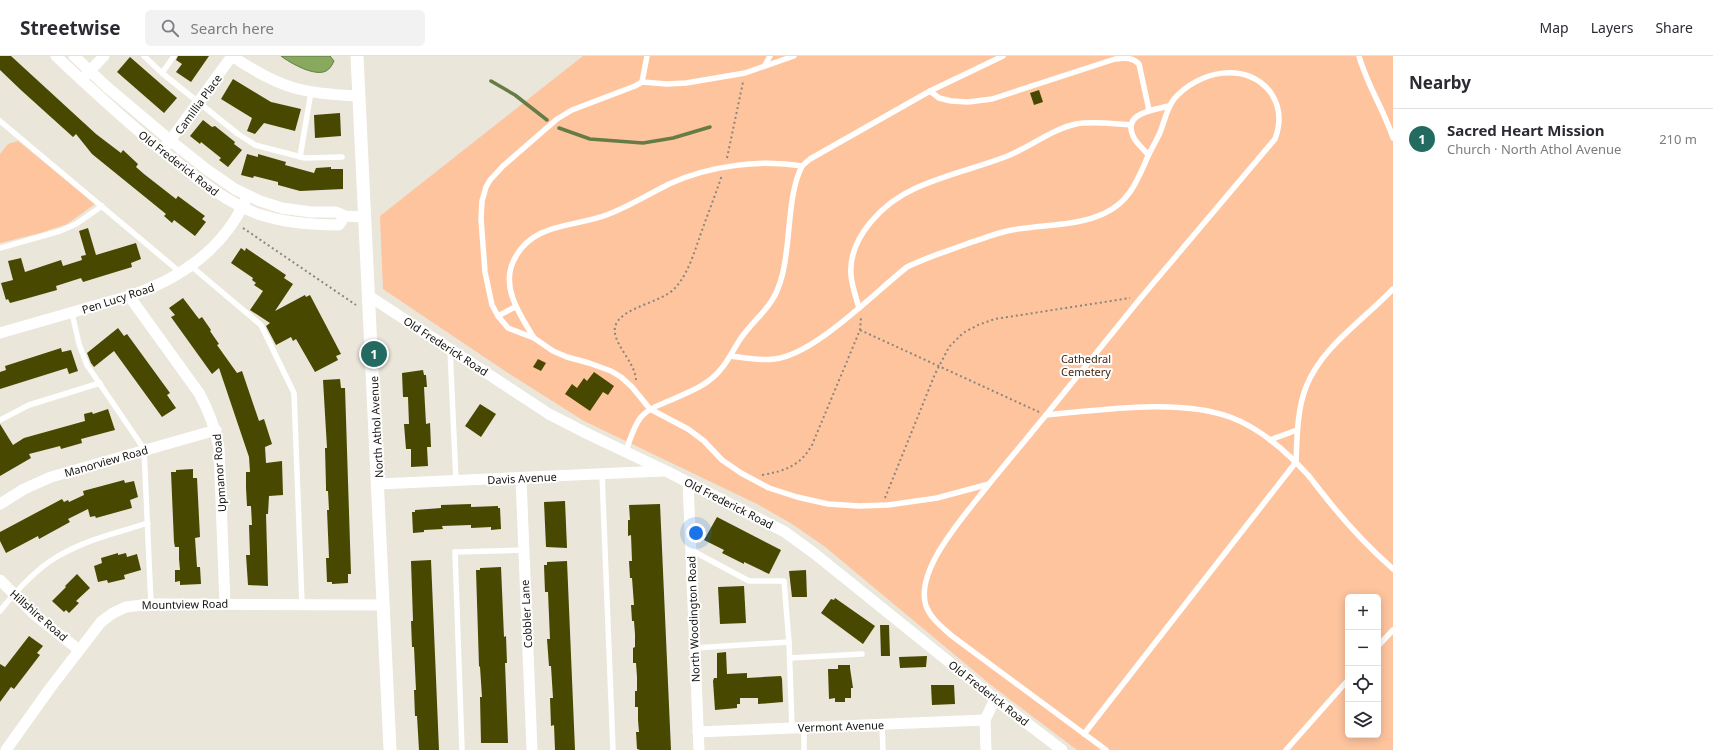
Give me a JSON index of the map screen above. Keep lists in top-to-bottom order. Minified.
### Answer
{"streets":{"street":["Camillia Place","Old Frederick Road","Pen Lucy Road","North Athol Avenue","Manorview Road","Upmanor Road","Davis Avenue","Mountview Road","Cobbler Lane","Hillshire Road","North Woodington Road","Vermont Avenue"]},"crossings":[["Camillia Place","Old Frederick Road"],["Old Frederick Road","Pen Lucy Road"],["Old Frederick Road","North Athol Avenue"],["Old Frederick Road","Davis Avenue"],["Old Frederick Road","North Woodington Road"],["Pen Lucy Road","Upmanor Road"],["North Athol Avenue","Davis Avenue"],["North Athol Avenue","Mountview Road"],["Manorview Road","Upmanor Road"],["Upmanor Road","Mountview Road"],["Davis Avenue","Cobbler Lane"],["Mountview Road","Hillshire Road"],["North Woodington Road","Vermont Avenue"]],"parks":["Cathedral Cemetery"],"page":{"header":"Streetwise","search":"Search here","nav":["Map","Layers","Share"],"heading":"Nearby","list":[{"mark":"1","name":"Sacred Heart Mission","note":"Church · North Athol Avenue","value":"210 m"}],"pins":"1","map_buttons":["+","−"]}}
